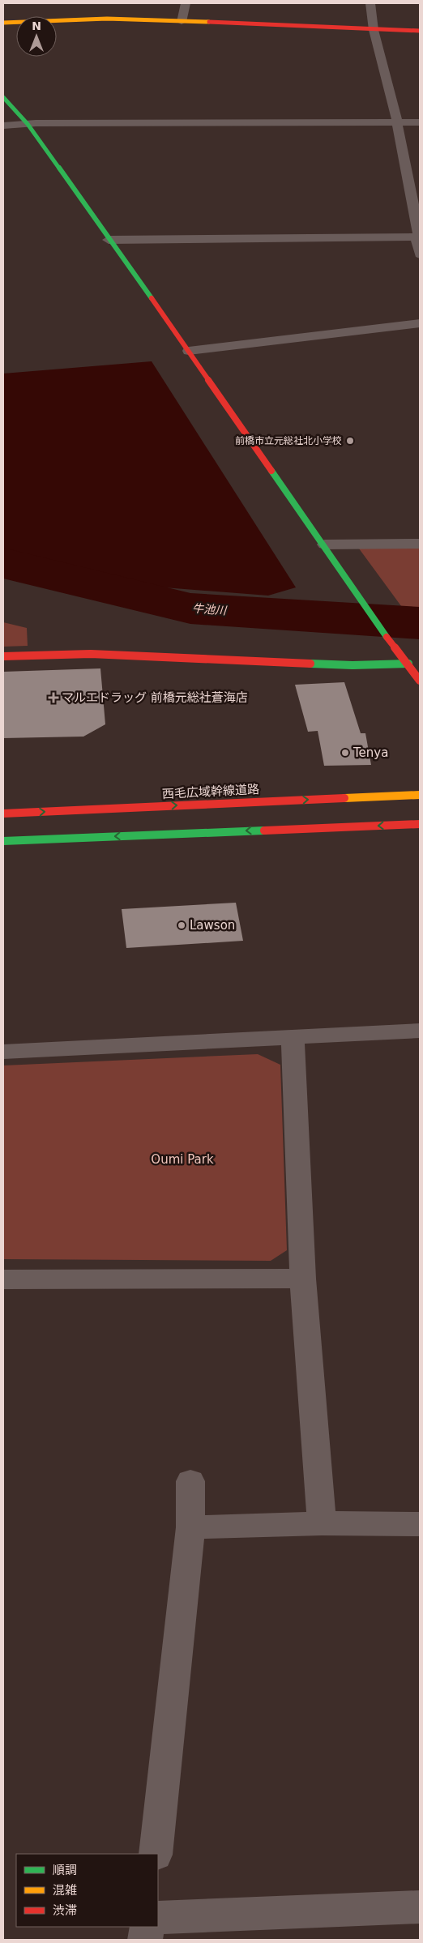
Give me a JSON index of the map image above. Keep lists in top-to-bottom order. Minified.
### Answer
{"streets":{"street":["西毛広域幹線道路"]},"water":["牛池川"],"parks":["Oumi Park"],"places":{"other":["前橋市立元総社北小学校","Tenya","Lawson"],"health":["マルエドラッグ 前橋元総社蒼海店"]},"legend":["順調","混雑","渋滞"],"north":"top"}
